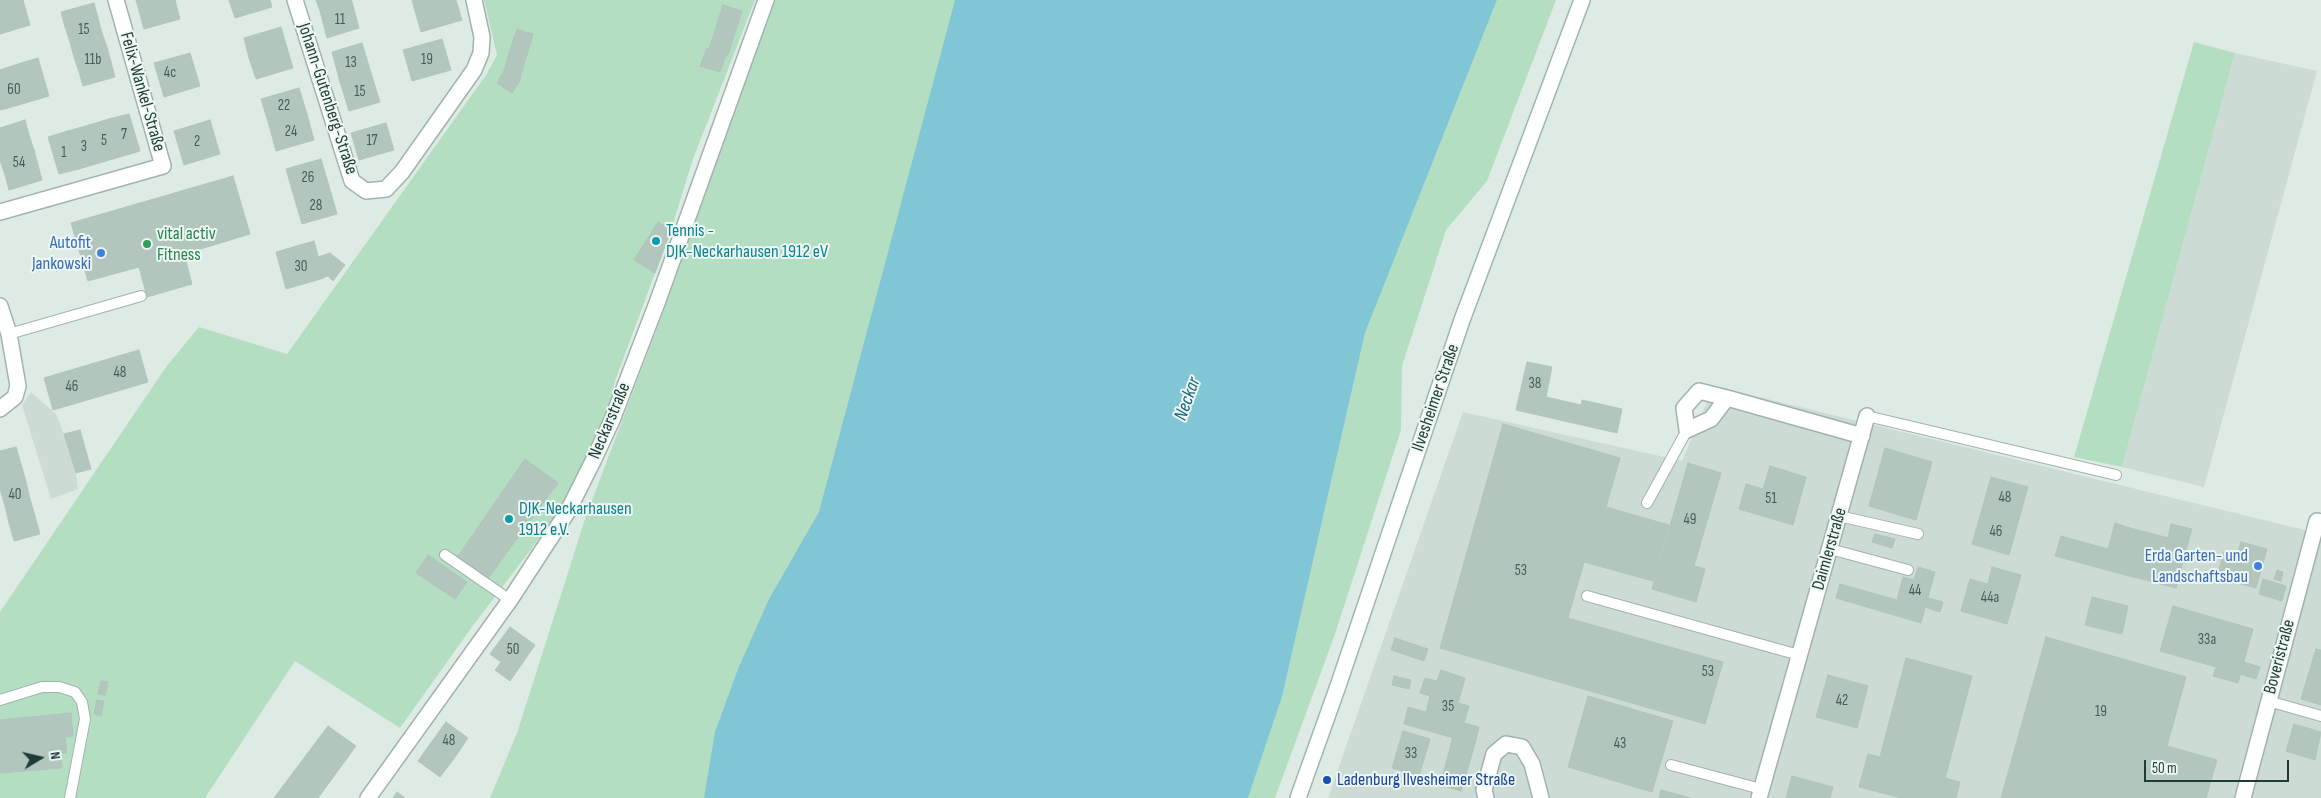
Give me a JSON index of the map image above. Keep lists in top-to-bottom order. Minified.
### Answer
{"streets":{"street":["Felix-Wankel-Straße","Johann-Gutenberg-Straße","Ilvesheimer Straße","Neckarstraße","Daimlerstraße","Boveristraße"]},"water":["Neckar"],"places":["Tennis - DJK-Neckarhausen 1912 eV","vital activ Fitness","Autofit Jankowski","DJK-Neckarhausen 1912 e.V.","Erda Garten- und Landschaftsbau","Ladenburg Ilvesheimer Straße"],"house_numbers":["11","15","11b","19","13","4c","60","15","22","24","7","5","17","2","3","1","54","26","28","30","48","38","46","40","48","51","49","46","53","44","44a","33a","50","53","42","35","19","48","43","33"],"scale_bar":"50 m","north":"right"}
